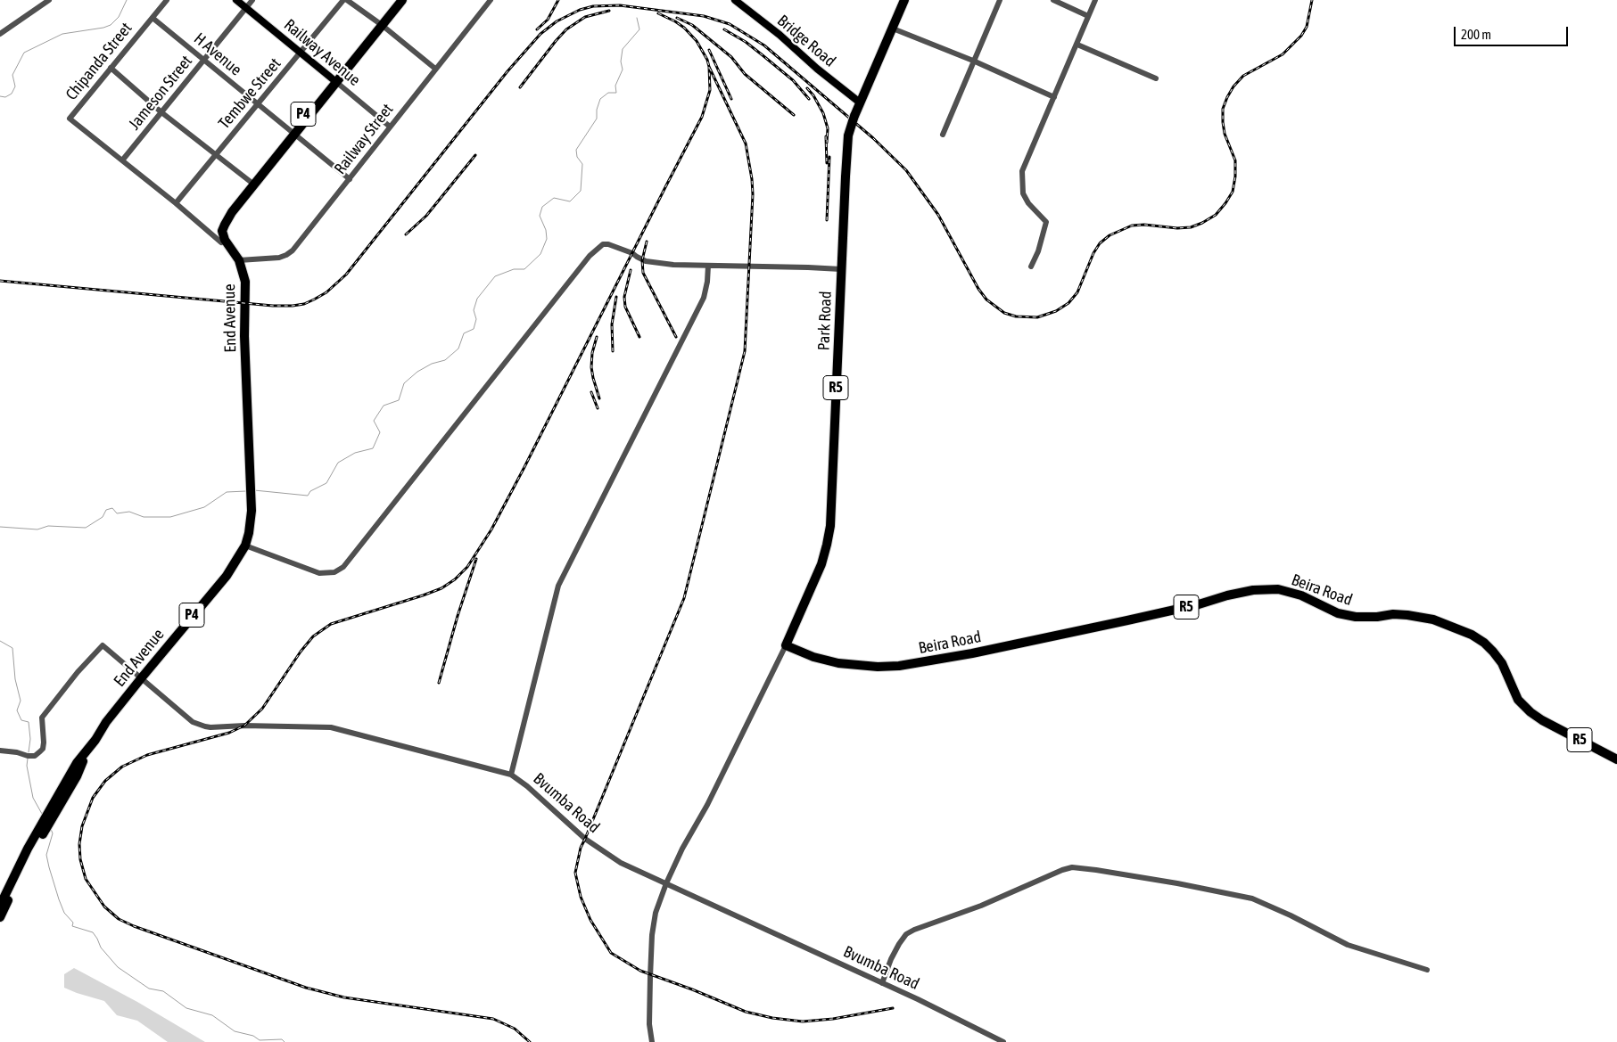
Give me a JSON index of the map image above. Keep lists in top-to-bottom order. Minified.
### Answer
{"streets":{"highway":["P4","End Avenue","Park Road","R5","Beira Road"],"main road":["Bridge Road","Railway Avenue"],"street":["H Avenue","Chipanda Street","Jameson Street","Tembwe Street","Railway Street","Bvumba Road"]},"crossings":[["Bridge Road","Park Road"],["Railway Avenue","Jameson Street"],["Railway Avenue","Tembwe Street"],["Railway Avenue","P4"],["Railway Avenue","Railway Street"],["H Avenue","Chipanda Street"],["H Avenue","Jameson Street"],["H Avenue","Tembwe Street"],["H Avenue","P4"],["H Avenue","Railway Street"],["Chipanda Street","End Avenue"],["Jameson Street","End Avenue"],["Tembwe Street","End Avenue"],["P4","End Avenue"],["Railway Street","End Avenue"],["End Avenue","Bvumba Road"],["Park Road","Beira Road"]],"scale_bar":"200 m"}
